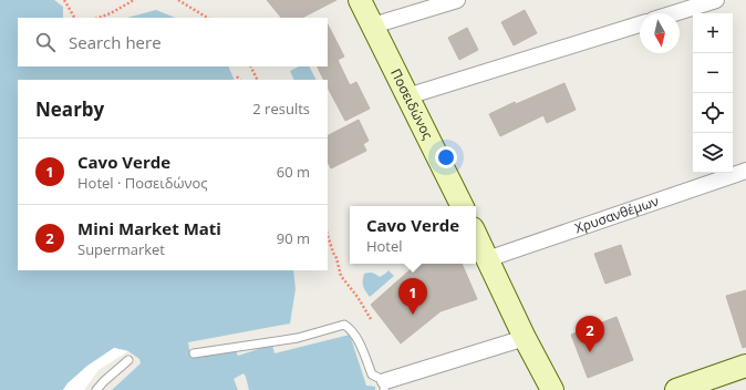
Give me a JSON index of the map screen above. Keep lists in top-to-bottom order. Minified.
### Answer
{"streets":{"street":["Ποσειδώνος","Χρυσανθέμων"]},"north":"bottom","page":{"map_buttons":["+","−"],"search":"Search here","heading":["Nearby","2 results"],"list":[{"mark":"1","name":"Cavo Verde","note":"Hotel · Ποσειδώνος","value":"60 m"},{"mark":"2","name":"Mini Market Mati","note":"Supermarket","value":"90 m"}],"popup":["Cavo Verde","Hotel"],"pins":["1","2"]}}
